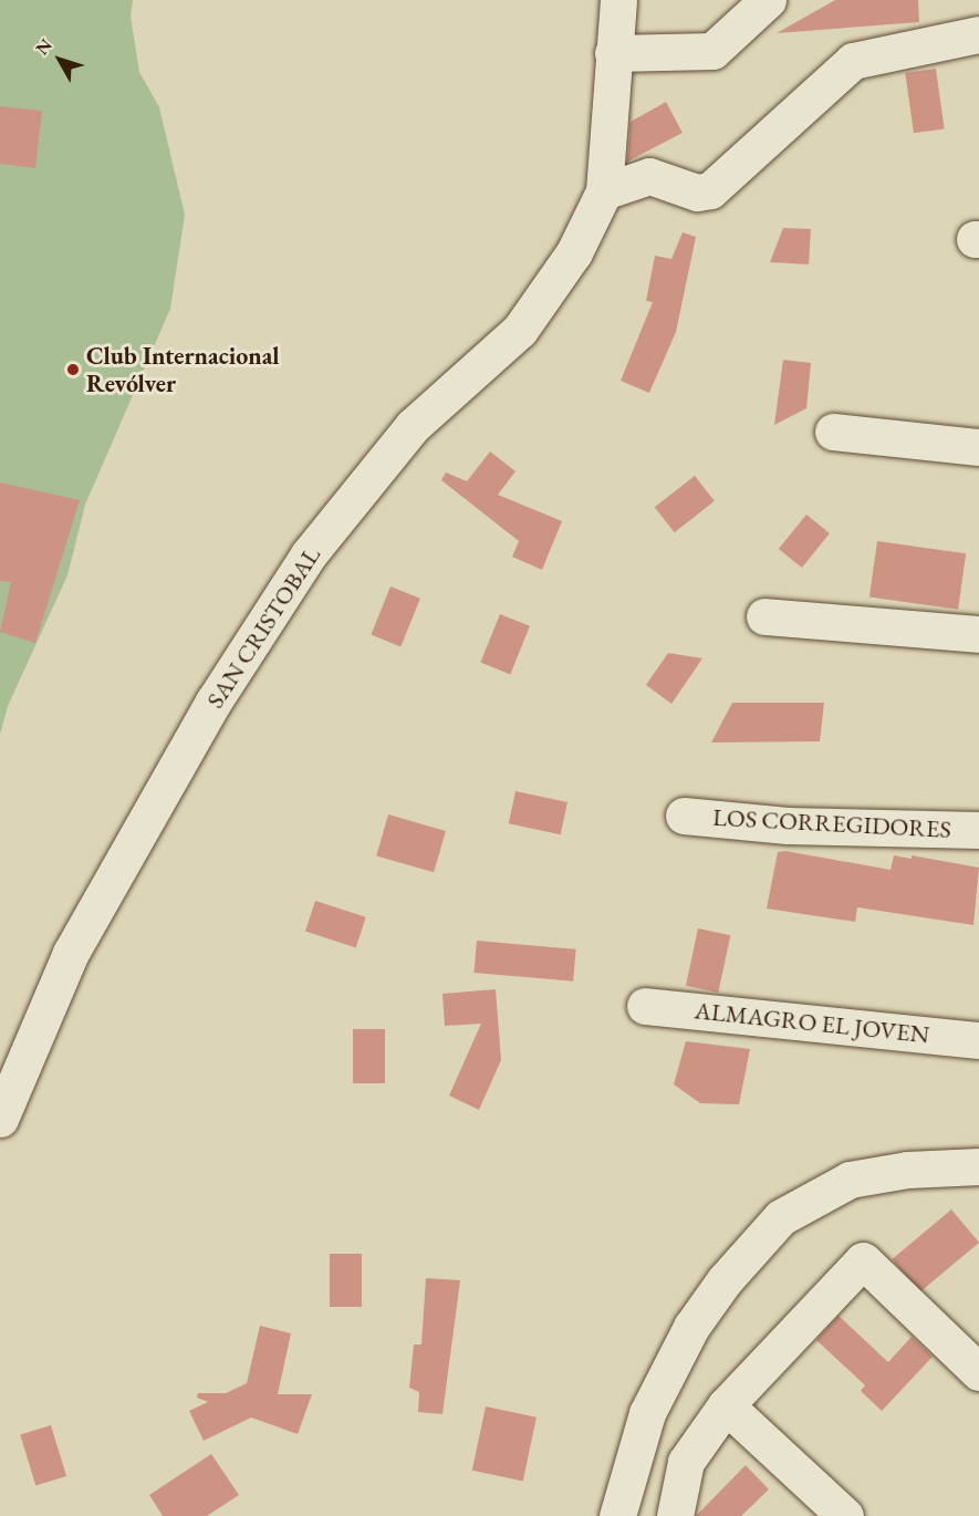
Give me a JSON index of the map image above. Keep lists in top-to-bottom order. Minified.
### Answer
{"streets":{"street":["SAN CRISTOBAL","LOS CORREGIDORES","ALMAGRO EL JOVEN"]},"places":["Club Internacional Revólver"],"north":"top left"}
